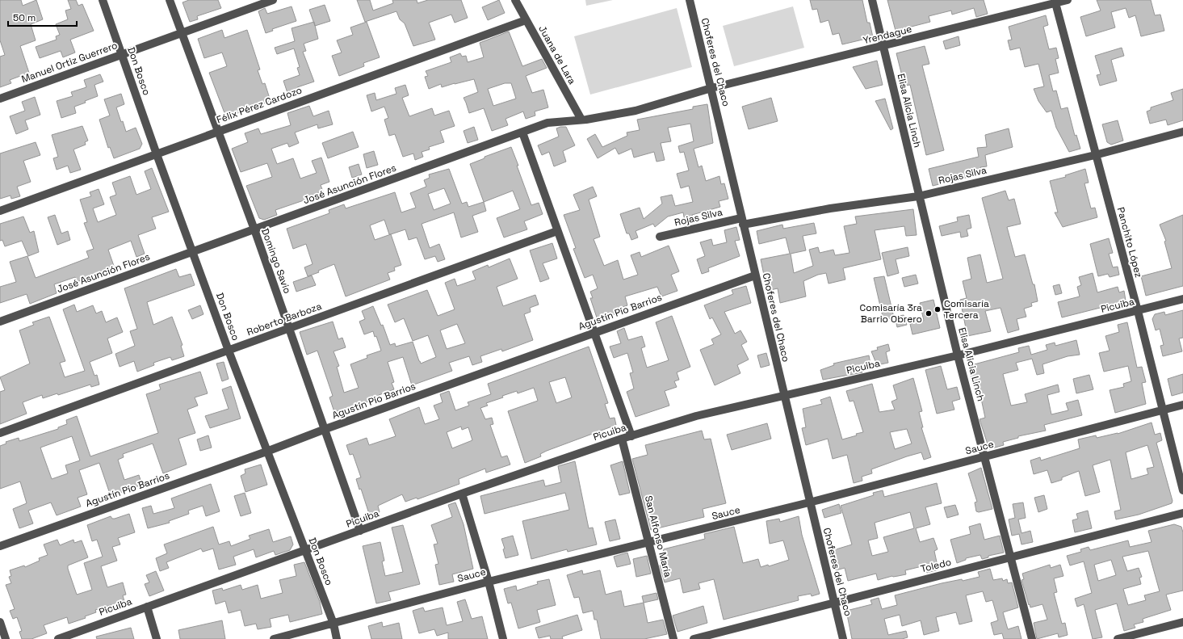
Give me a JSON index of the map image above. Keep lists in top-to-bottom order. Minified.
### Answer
{"streets":{"street":["Yrendague","Juana de Lara","Manuel Ortiz Guerrero","Choferes del Chaco","Don Bosco","Félix Pérez Cardozo","Elisa Alicia Linch","Rojas Silva","José Asunción Flores","Panchito López","Domingo Savio","Picuiba","Agustín Pío Barrios","Roberto Barboza","Sauce","San Alfonso María","Toledo"]},"crossings":[["Yrendague","Choferes del Chaco"],["Yrendague","Elisa Alicia Linch"],["Yrendague","José Asunción Flores"],["Yrendague","Panchito López"],["Juana de Lara","Félix Pérez Cardozo"],["Juana de Lara","José Asunción Flores"],["Manuel Ortiz Guerrero","Don Bosco"],["Manuel Ortiz Guerrero","Domingo Savio"],["Choferes del Chaco","Rojas Silva"],["Choferes del Chaco","José Asunción Flores"],["Choferes del Chaco","Picuiba"],["Choferes del Chaco","Agustín Pío Barrios"],["Choferes del Chaco","Sauce"],["Choferes del Chaco","Toledo"],["Don Bosco","Félix Pérez Cardozo"],["Don Bosco","José Asunción Flores"],["Don Bosco","Picuiba"],["Don Bosco","Agustín Pío Barrios"],["Don Bosco","Roberto Barboza"],["Don Bosco","Sauce"],["Félix Pérez Cardozo","Domingo Savio"],["Elisa Alicia Linch","Rojas Silva"],["Elisa Alicia Linch","Picuiba"],["Elisa Alicia Linch","Sauce"],["Elisa Alicia Linch","Toledo"],["Rojas Silva","Panchito López"],["José Asunción Flores","Domingo Savio"],["Panchito López","Picuiba"],["Panchito López","Sauce"],["Domingo Savio","Picuiba"],["Domingo Savio","Agustín Pío Barrios"],["Domingo Savio","Roberto Barboza"],["Picuiba","San Alfonso María"],["Sauce","San Alfonso María"]],"places":["Comisaría Tercera","Comisaría 3ra Barrio Obrero"],"scale_bar":"50 m"}
